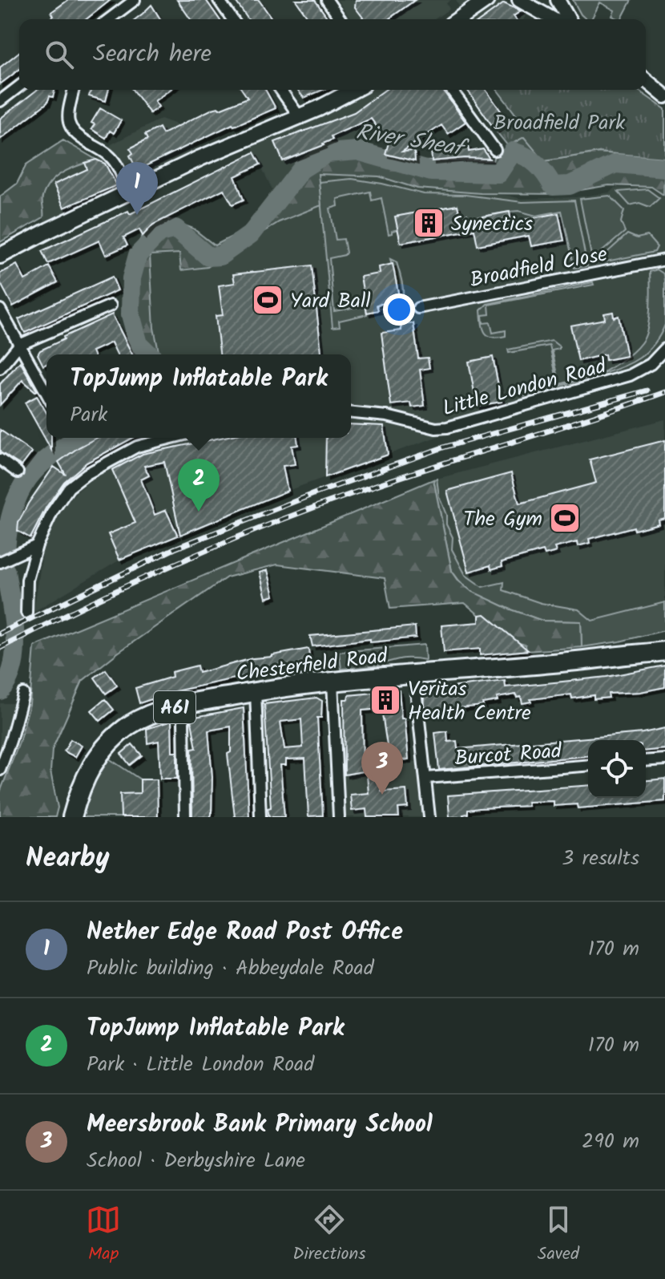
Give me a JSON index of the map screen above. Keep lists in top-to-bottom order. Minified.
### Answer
{"streets":{"highway":["Chesterfield Road","A61"],"street":["Broadfield Close","Little London Road","Burcot Road"]},"water":["River Sheaf"],"parks":["Broadfield Park"],"places":{"building":["Synectics","Veritas Health Centre"],"sports":["Yard Ball","The Gym"]},"page":{"search":"Search here","pins":["1","2","3"],"popup":["TopJump Inflatable Park","Park"],"heading":["Nearby","3 results"],"list":[{"mark":"1","name":"Nether Edge Road Post Office","note":"Public building · Abbeydale Road","value":"170 m"},{"mark":"2","name":"TopJump Inflatable Park","note":"Park · Little London Road","value":"170 m"},{"mark":"3","name":"Meersbrook Bank Primary School","note":"School · Derbyshire Lane","value":"290 m"}],"nav":["Map","Directions","Saved"]}}
